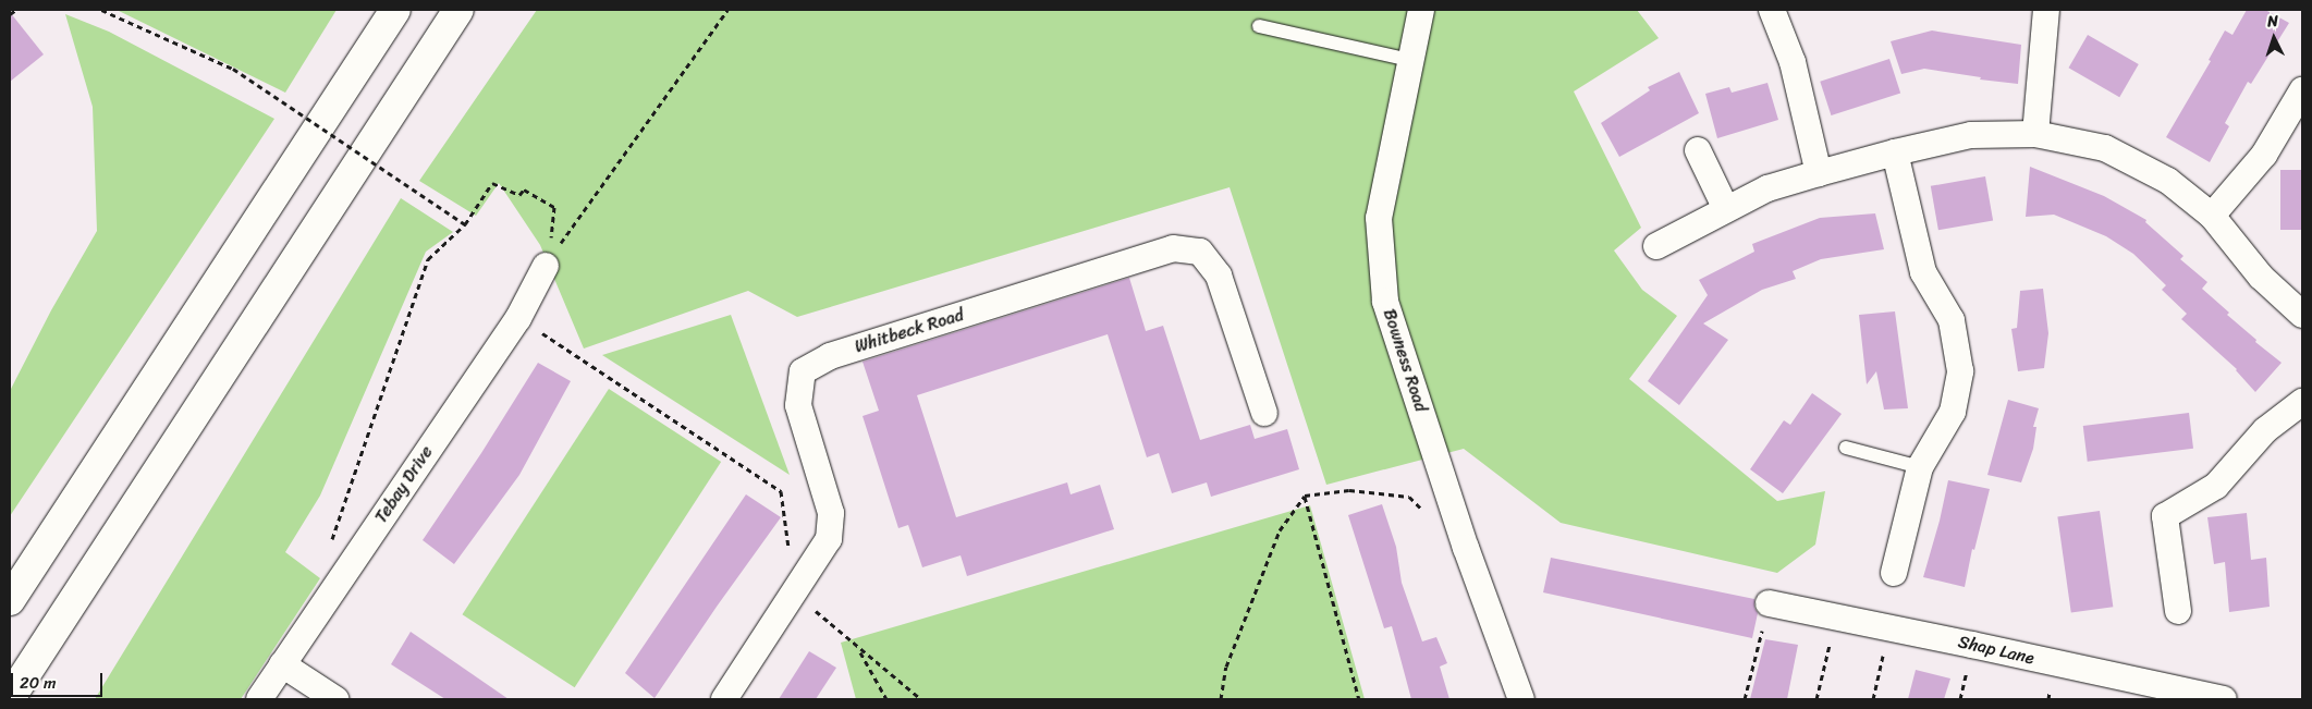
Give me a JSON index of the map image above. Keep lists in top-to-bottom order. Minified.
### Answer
{"streets":{"street":["Whitbeck Road","Bowness Road","Tebay Drive","Shap Lane"]},"scale_bar":"20 m","north":"top"}
